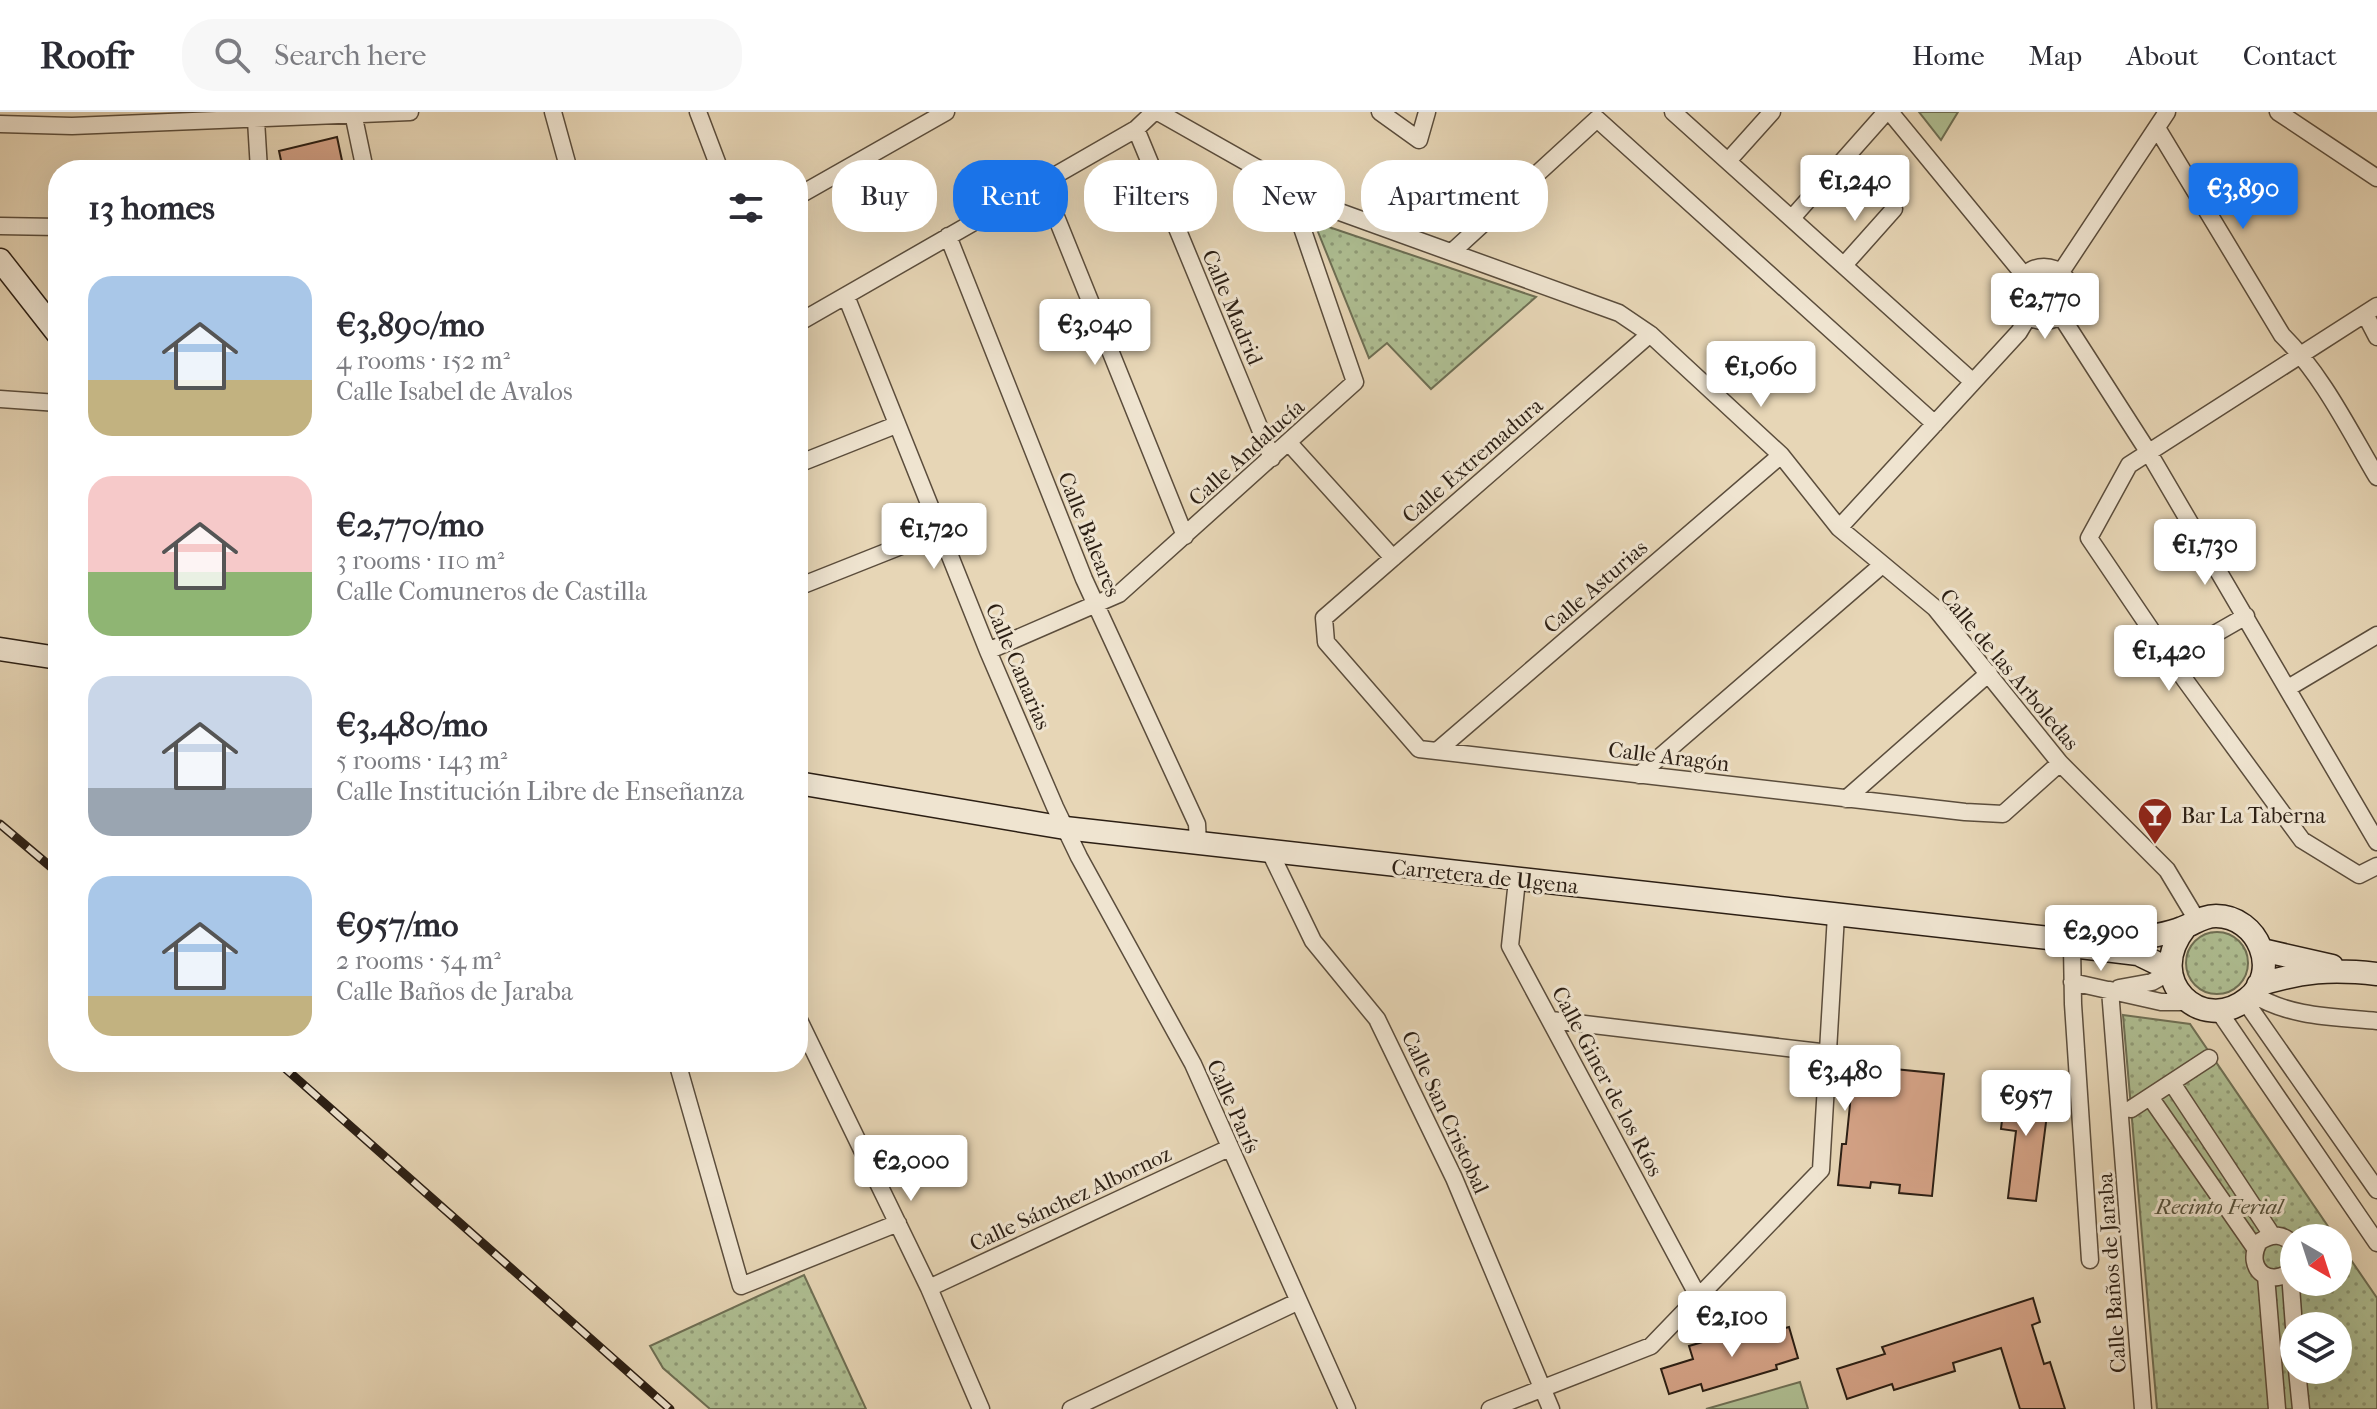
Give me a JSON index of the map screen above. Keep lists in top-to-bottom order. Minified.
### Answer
{"streets":{"main road":["Carretera de Ugena"],"street":["Calle Madrid","Calle Andalucía","Calle Extremadura","Calle Baleares","Calle Asturias","Calle Canarias","Calle de las Arboledas","Calle Aragón","Calle Giner de los Ríos","Calle París","Calle San Cristobal","Calle Sánchez Albornoz","Calle Baños de Jaraba"]},"crossings":[["Calle Madrid","Calle Andalucía"],["Calle Andalucía","Calle Baleares"],["Calle Andalucía","Calle Canarias"],["Calle Extremadura","Calle de las Arboledas"],["Calle Extremadura","Calle Aragón"],["Calle Baleares","Carretera de Ugena"],["Calle Asturias","Calle de las Arboledas"],["Calle Asturias","Calle Aragón"],["Calle Canarias","Carretera de Ugena"],["Calle Canarias","Calle París"],["Calle de las Arboledas","Calle Aragón"],["Calle de las Arboledas","Carretera de Ugena"],["Carretera de Ugena","Calle Giner de los Ríos"],["Carretera de Ugena","Calle París"],["Carretera de Ugena","Calle San Cristobal"],["Calle París","Calle Sánchez Albornoz"]],"parks":["Recinto Ferial"],"places":{"bar":["Bar La Taberna"]},"north":"bottom right","page":{"header":"Roofr","search":"Search here","nav":["Home","Map","About","Contact"],"price":["€1,240","€3,890","€2,770","€3,040","€1,060","€1,720","€1,730","€1,420","€2,900","€3,480","€957","€2,000","€2,100"],"chip":["Buy","Rent","Filters","New","Apartment"],"heading":"13 homes","list":[{"name":"€3,890/mo","note":"4 rooms · 152 m² · Calle Isabel de Avalos"},{"name":"€2,770/mo","note":"3 rooms · 110 m² · Calle Comuneros de Castilla"},{"name":"€3,480/mo","note":"5 rooms · 143 m² · Calle Institución Libre de Enseñanza"},{"name":"€957/mo","note":"2 rooms · 54 m² · Calle Baños de Jaraba"}]}}
